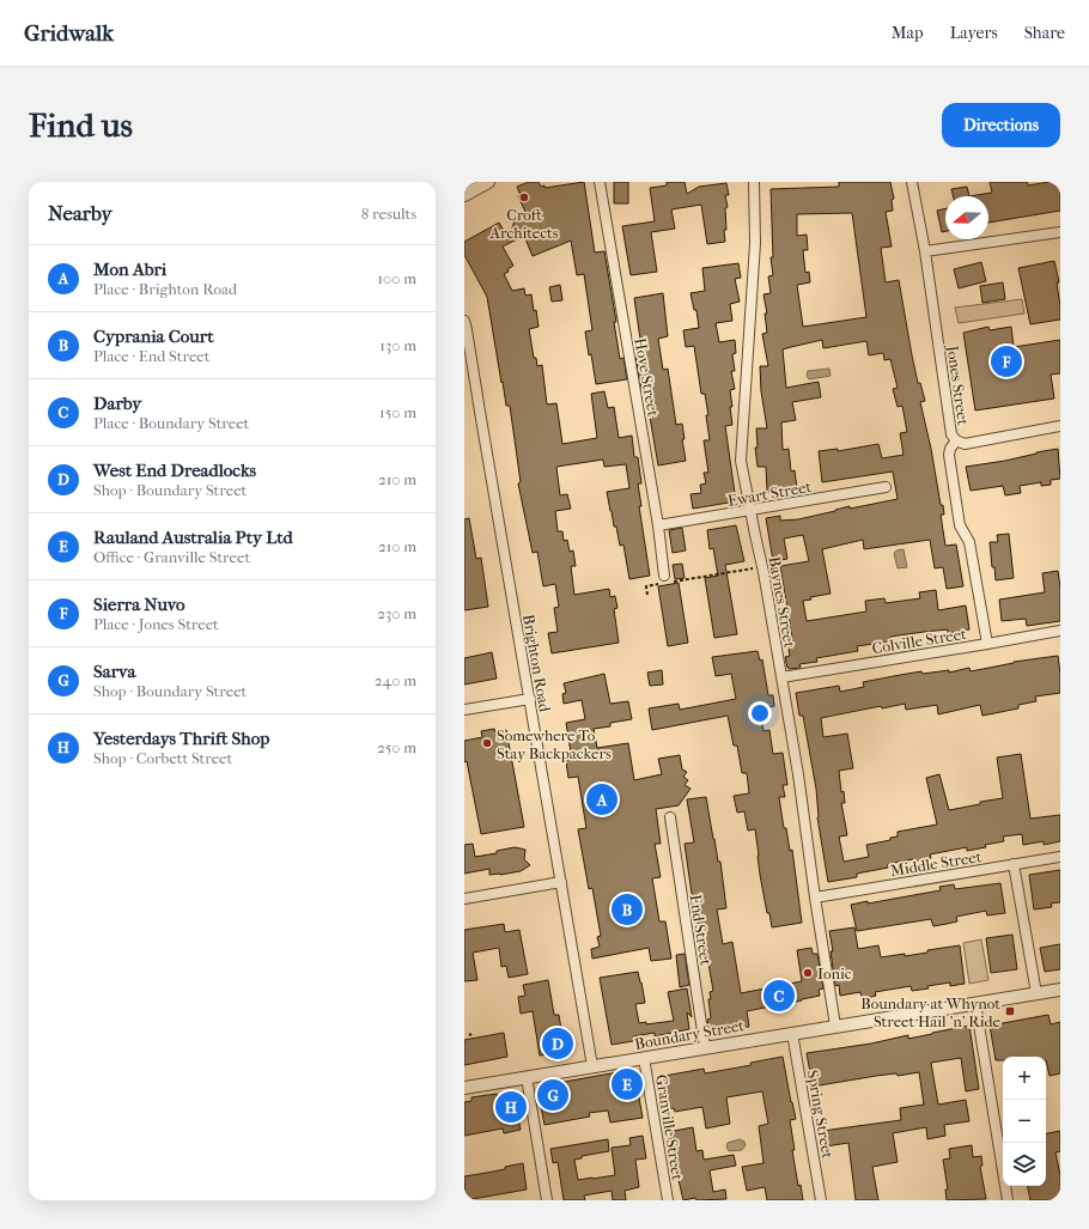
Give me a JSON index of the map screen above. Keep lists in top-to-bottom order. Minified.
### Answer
{"streets":{"street":["Hove Street","Jones Street","Ewart Street","Baynes Street","Colville Street","Brighton Road","Middle Street","End Street","Boundary Street","Spring Street","Granville Street"]},"crossings":[["Hove Street","Ewart Street"],["Jones Street","Colville Street"],["Ewart Street","Baynes Street"],["Baynes Street","Colville Street"],["Baynes Street","Middle Street"],["Baynes Street","Boundary Street"],["Brighton Road","Boundary Street"],["End Street","Boundary Street"],["Boundary Street","Spring Street"],["Boundary Street","Granville Street"]],"places":{"other":["Croft Architects","Somewhere To Stay Backpackers","Ionic"],"transit":["Boundary at Whynot Street Hail 'n' Ride"]},"north":"left","page":{"header":"Gridwalk","nav":["Map","Layers","Share"],"buttons":"Directions","title":"Find us","heading":["Nearby","8 results"],"list":[{"mark":"A","name":"Mon Abri","note":"Place · Brighton Road","value":"100 m"},{"mark":"B","name":"Cyprania Court","note":"Place · End Street","value":"130 m"},{"mark":"C","name":"Darby","note":"Place · Boundary Street","value":"150 m"},{"mark":"D","name":"West End Dreadlocks","note":"Shop · Boundary Street","value":"210 m"},{"mark":"E","name":"Rauland Australia Pty Ltd","note":"Office · Granville Street","value":"210 m"},{"mark":"F","name":"Sierra Nuvo","note":"Place · Jones Street","value":"230 m"},{"mark":"G","name":"Sarva","note":"Shop · Boundary Street","value":"240 m"},{"mark":"H","name":"Yesterdays Thrift Shop","note":"Shop · Corbett Street","value":"250 m"}],"pins":["F","A","B","C","D","E","G","H"],"map_buttons":["+","−"]}}
